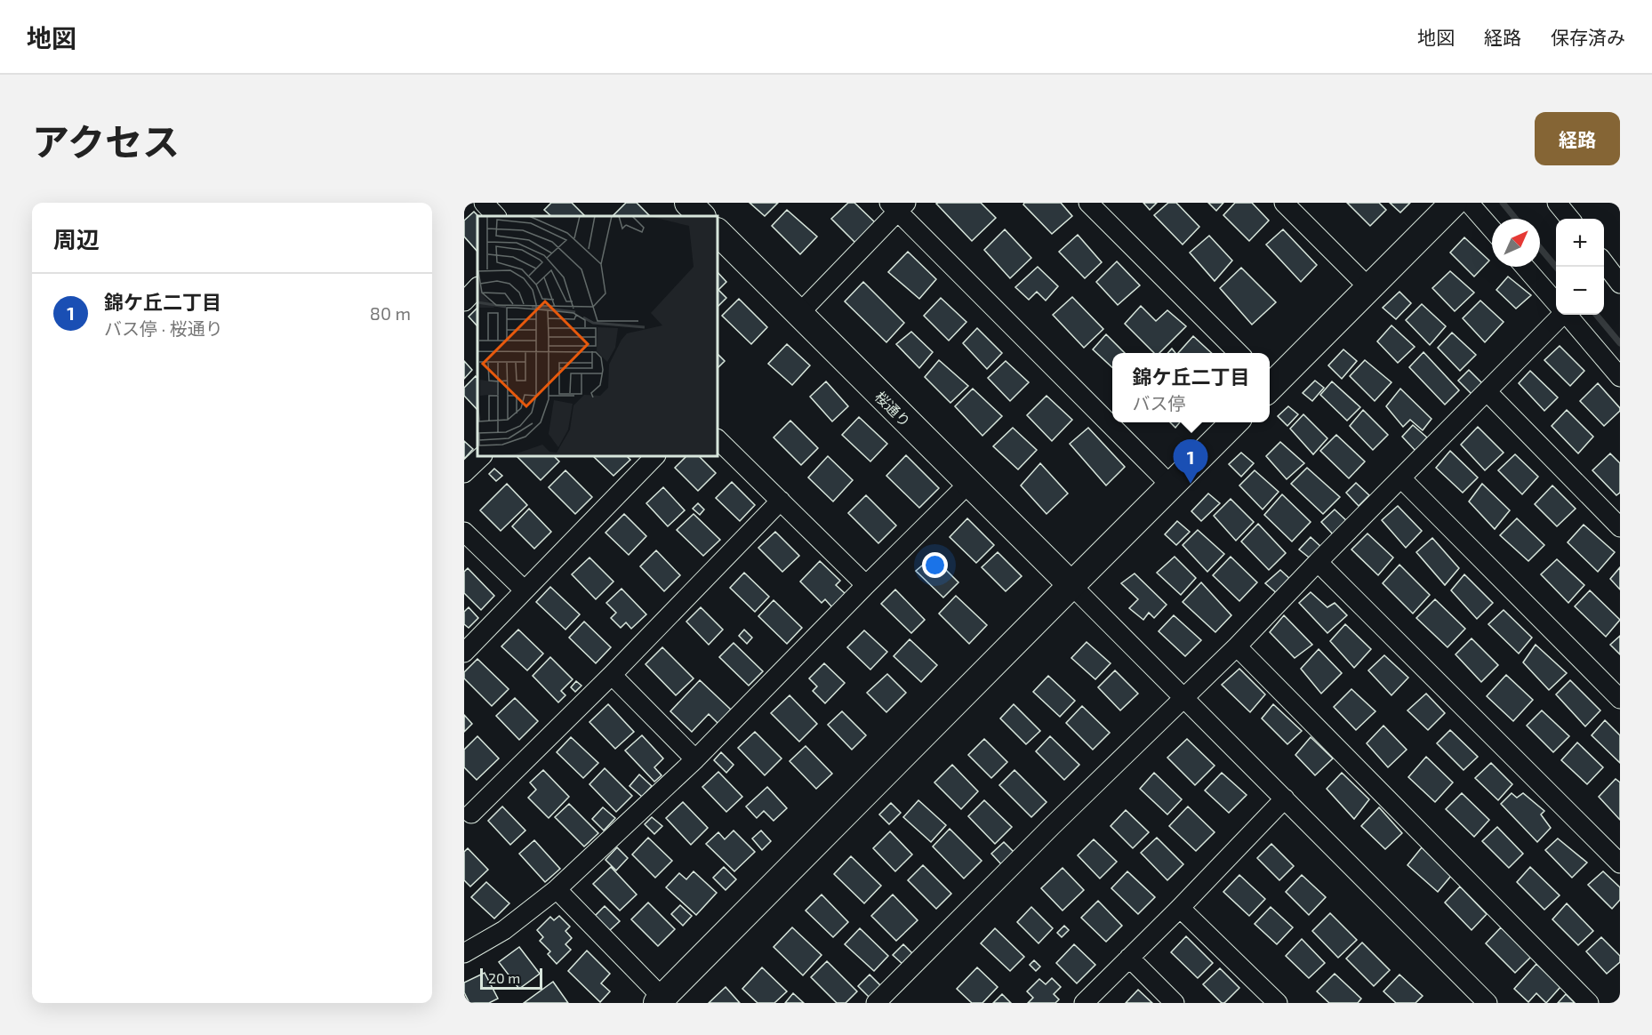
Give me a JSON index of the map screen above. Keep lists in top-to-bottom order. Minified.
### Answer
{"streets":{"street":["桜通り"]},"scale_bar":"20 m","north":"top right","page":{"header":"地図","nav":["地図","経路","保存済み"],"title":"アクセス","buttons":"経路","heading":"周辺","map_buttons":["+","−"],"list":[{"mark":"1","name":"錦ケ丘二丁目","note":"バス停 · 桜通り","value":"80 m"}],"popup":["錦ケ丘二丁目","バス停"],"pins":"1","scale":"20 m"}}
